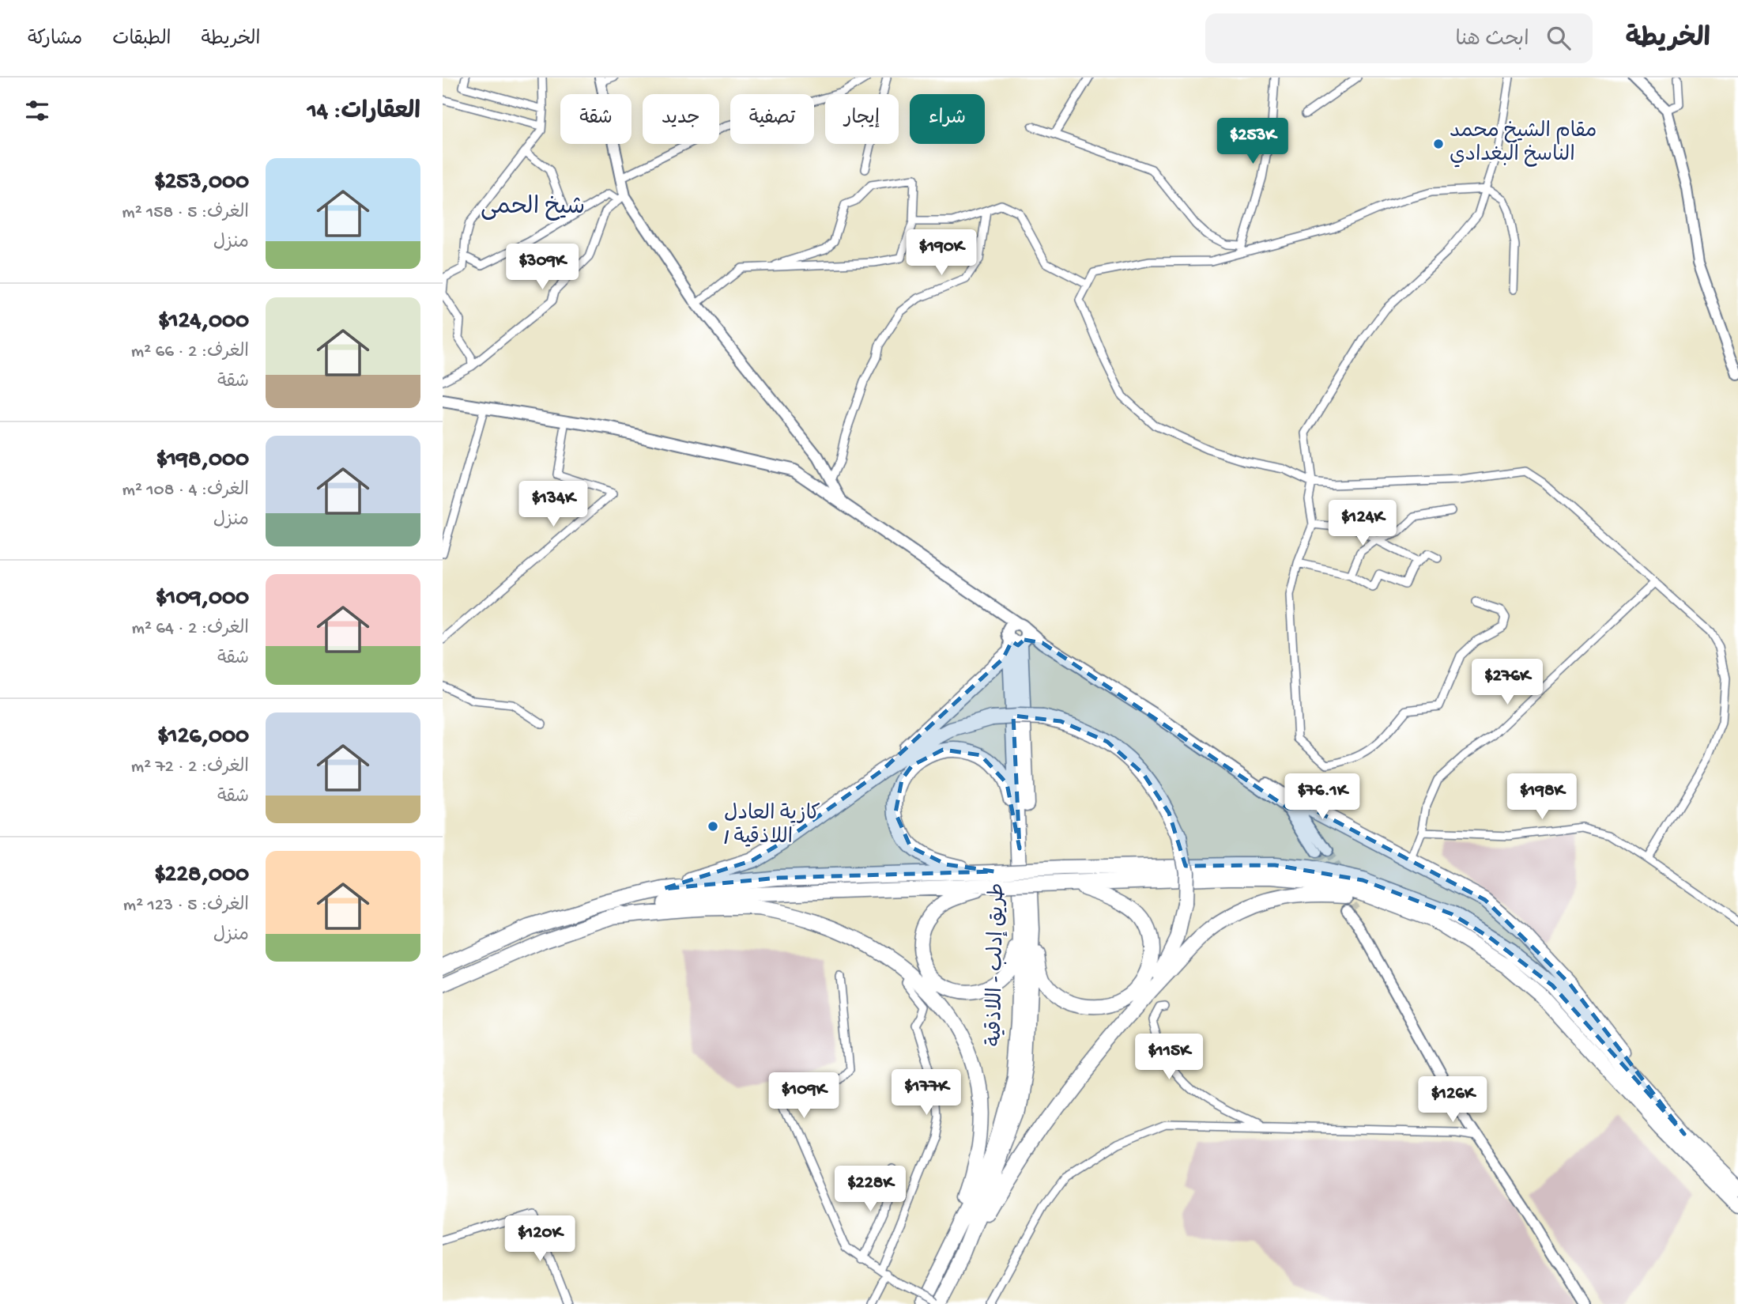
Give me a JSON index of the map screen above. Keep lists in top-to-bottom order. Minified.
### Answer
{"streets":{"highway":["طريق إدلب - اللاذقية"]},"districts":["شيخ الحمى"],"places":["مقام الشيخ محمد الناسخ البغدادي","كازية العادل / اللاذقية"],"page":{"header":"الخريطة","search":"ابحث هنا","nav":["الخريطة","الطبقات","مشاركة"],"heading":"العقارات: 14","chip":["شراء","إيجار","تصفية","جديد","شقة"],"price":["$253K","$190K","$309K","$134K","$124K","$276K","$76.1K","$198K","$115K","$177K","$109K","$126K","$228K","$120K"],"list":[{"name":"$253,000","note":"الغرف: 5 · 158 m² · منزل"},{"name":"$124,000","note":"الغرف: 2 · 66 m² · شقة"},{"name":"$198,000","note":"الغرف: 4 · 108 m² · منزل"},{"name":"$109,000","note":"الغرف: 2 · 64 m² · شقة"},{"name":"$126,000","note":"الغرف: 2 · 72 m² · شقة"},{"name":"$228,000","note":"الغرف: 5 · 123 m² · منزل"}]}}
